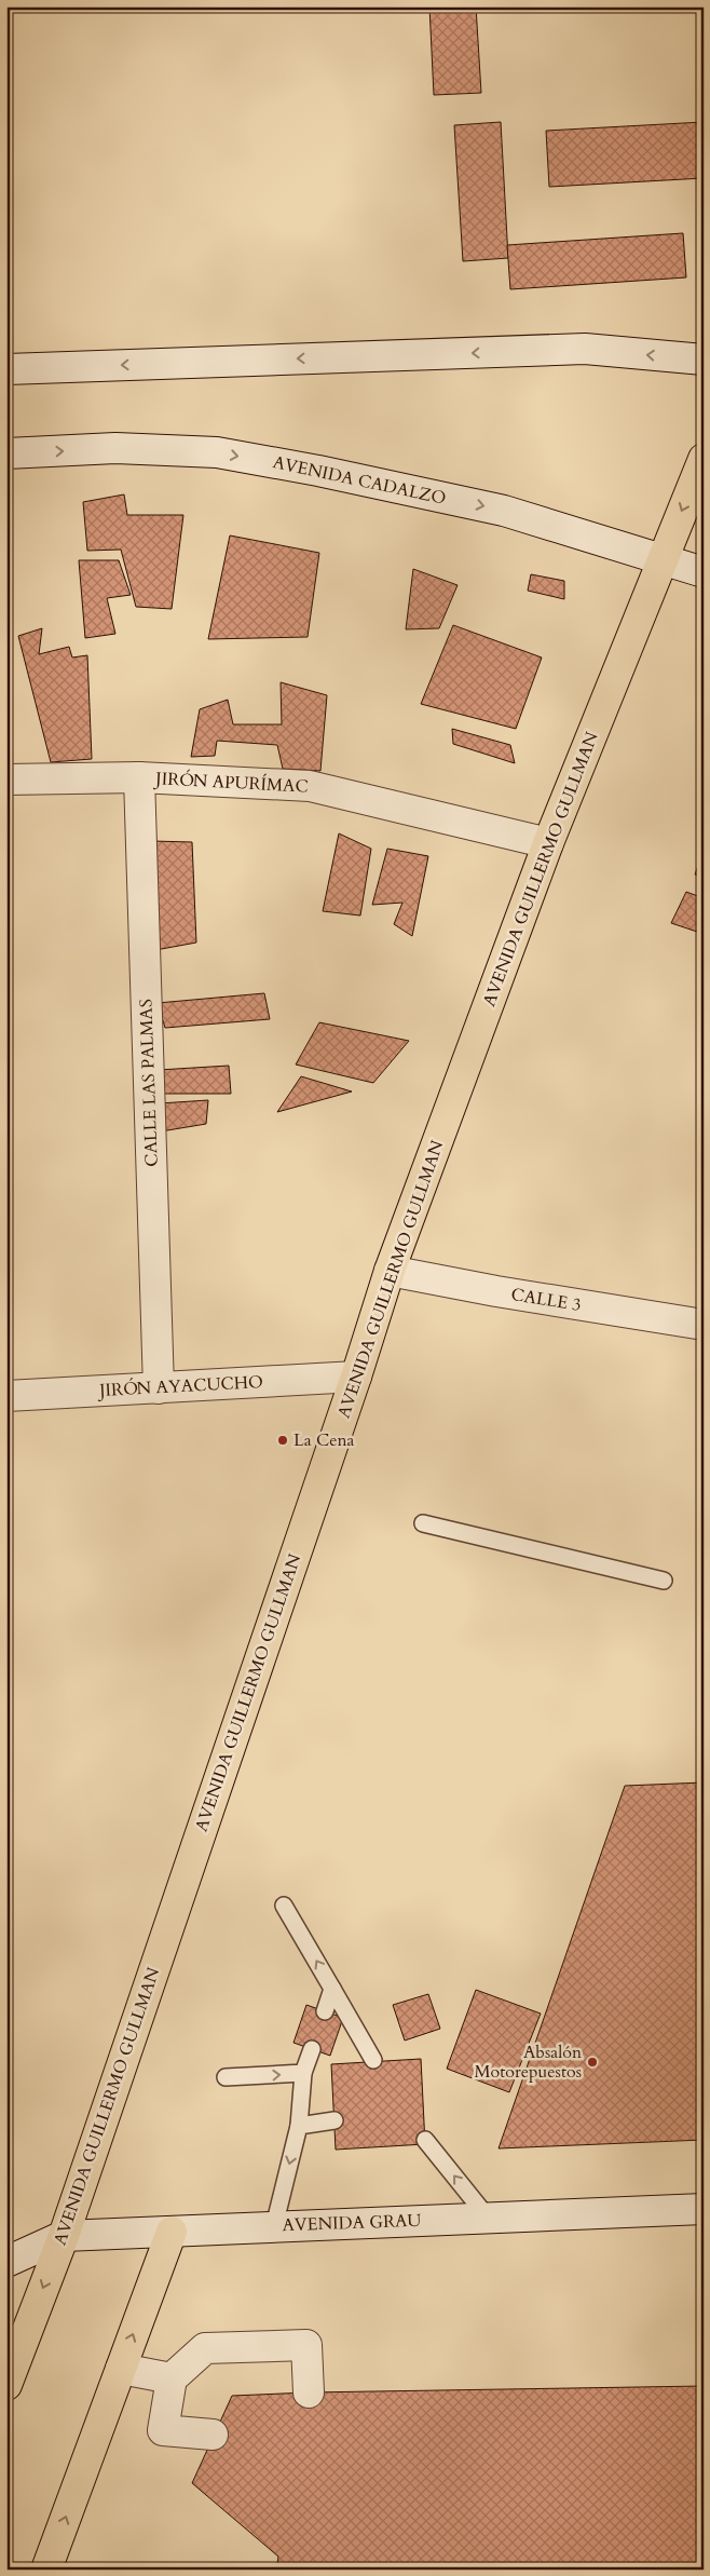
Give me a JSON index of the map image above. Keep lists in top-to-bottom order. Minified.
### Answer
{"streets":{"main road":["AVENIDA GUILLERMO GULLMAN"],"street":["AVENIDA CADALZO","JIRÓN APURÍMAC","CALLE LAS PALMAS","CALLE 3","JIRÓN AYACUCHO","AVENIDA GRAU"]},"crossings":[["AVENIDA CADALZO","AVENIDA GUILLERMO GULLMAN"],["JIRÓN APURÍMAC","AVENIDA GUILLERMO GULLMAN"],["JIRÓN APURÍMAC","CALLE LAS PALMAS"],["AVENIDA GUILLERMO GULLMAN","CALLE 3"],["AVENIDA GUILLERMO GULLMAN","JIRÓN AYACUCHO"],["AVENIDA GUILLERMO GULLMAN","AVENIDA GRAU"],["CALLE LAS PALMAS","JIRÓN AYACUCHO"]],"places":["La Cena","Absalón Motorepuestos"]}
